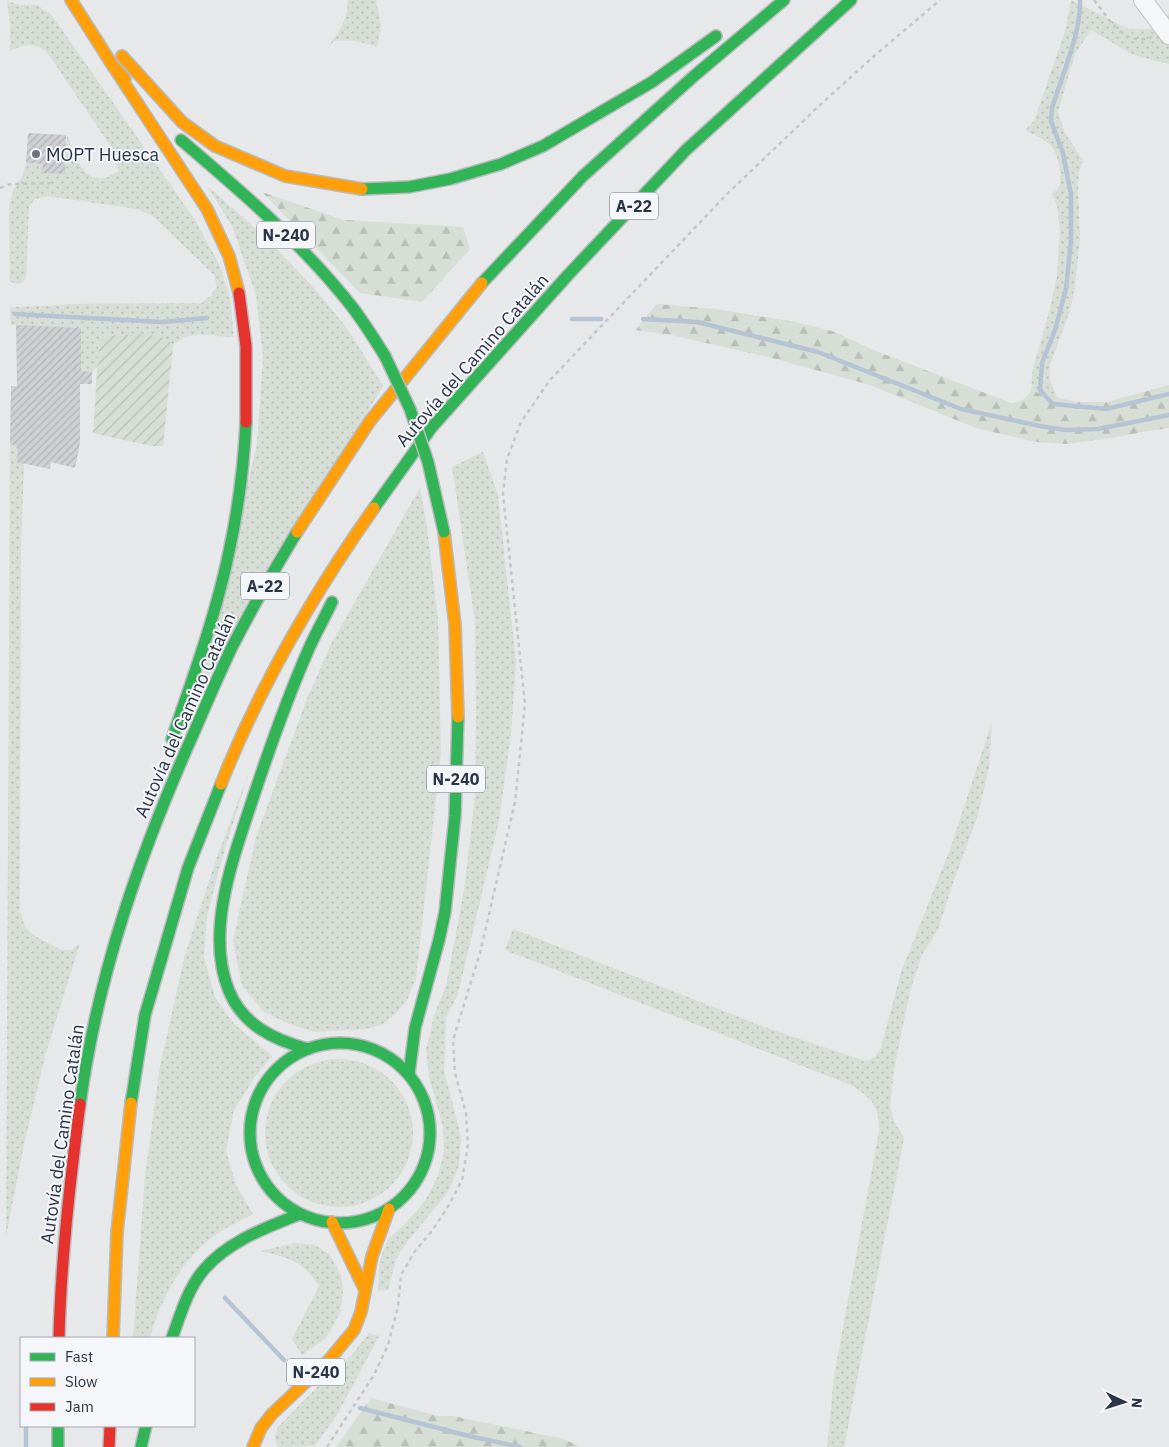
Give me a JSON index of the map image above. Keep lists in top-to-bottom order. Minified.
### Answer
{"streets":{"highway":["A-22","N-240","Autovía del Camino Catalán"]},"places":["MOPT Huesca"],"legend":["Fast","Slow","Jam"],"north":"right"}
